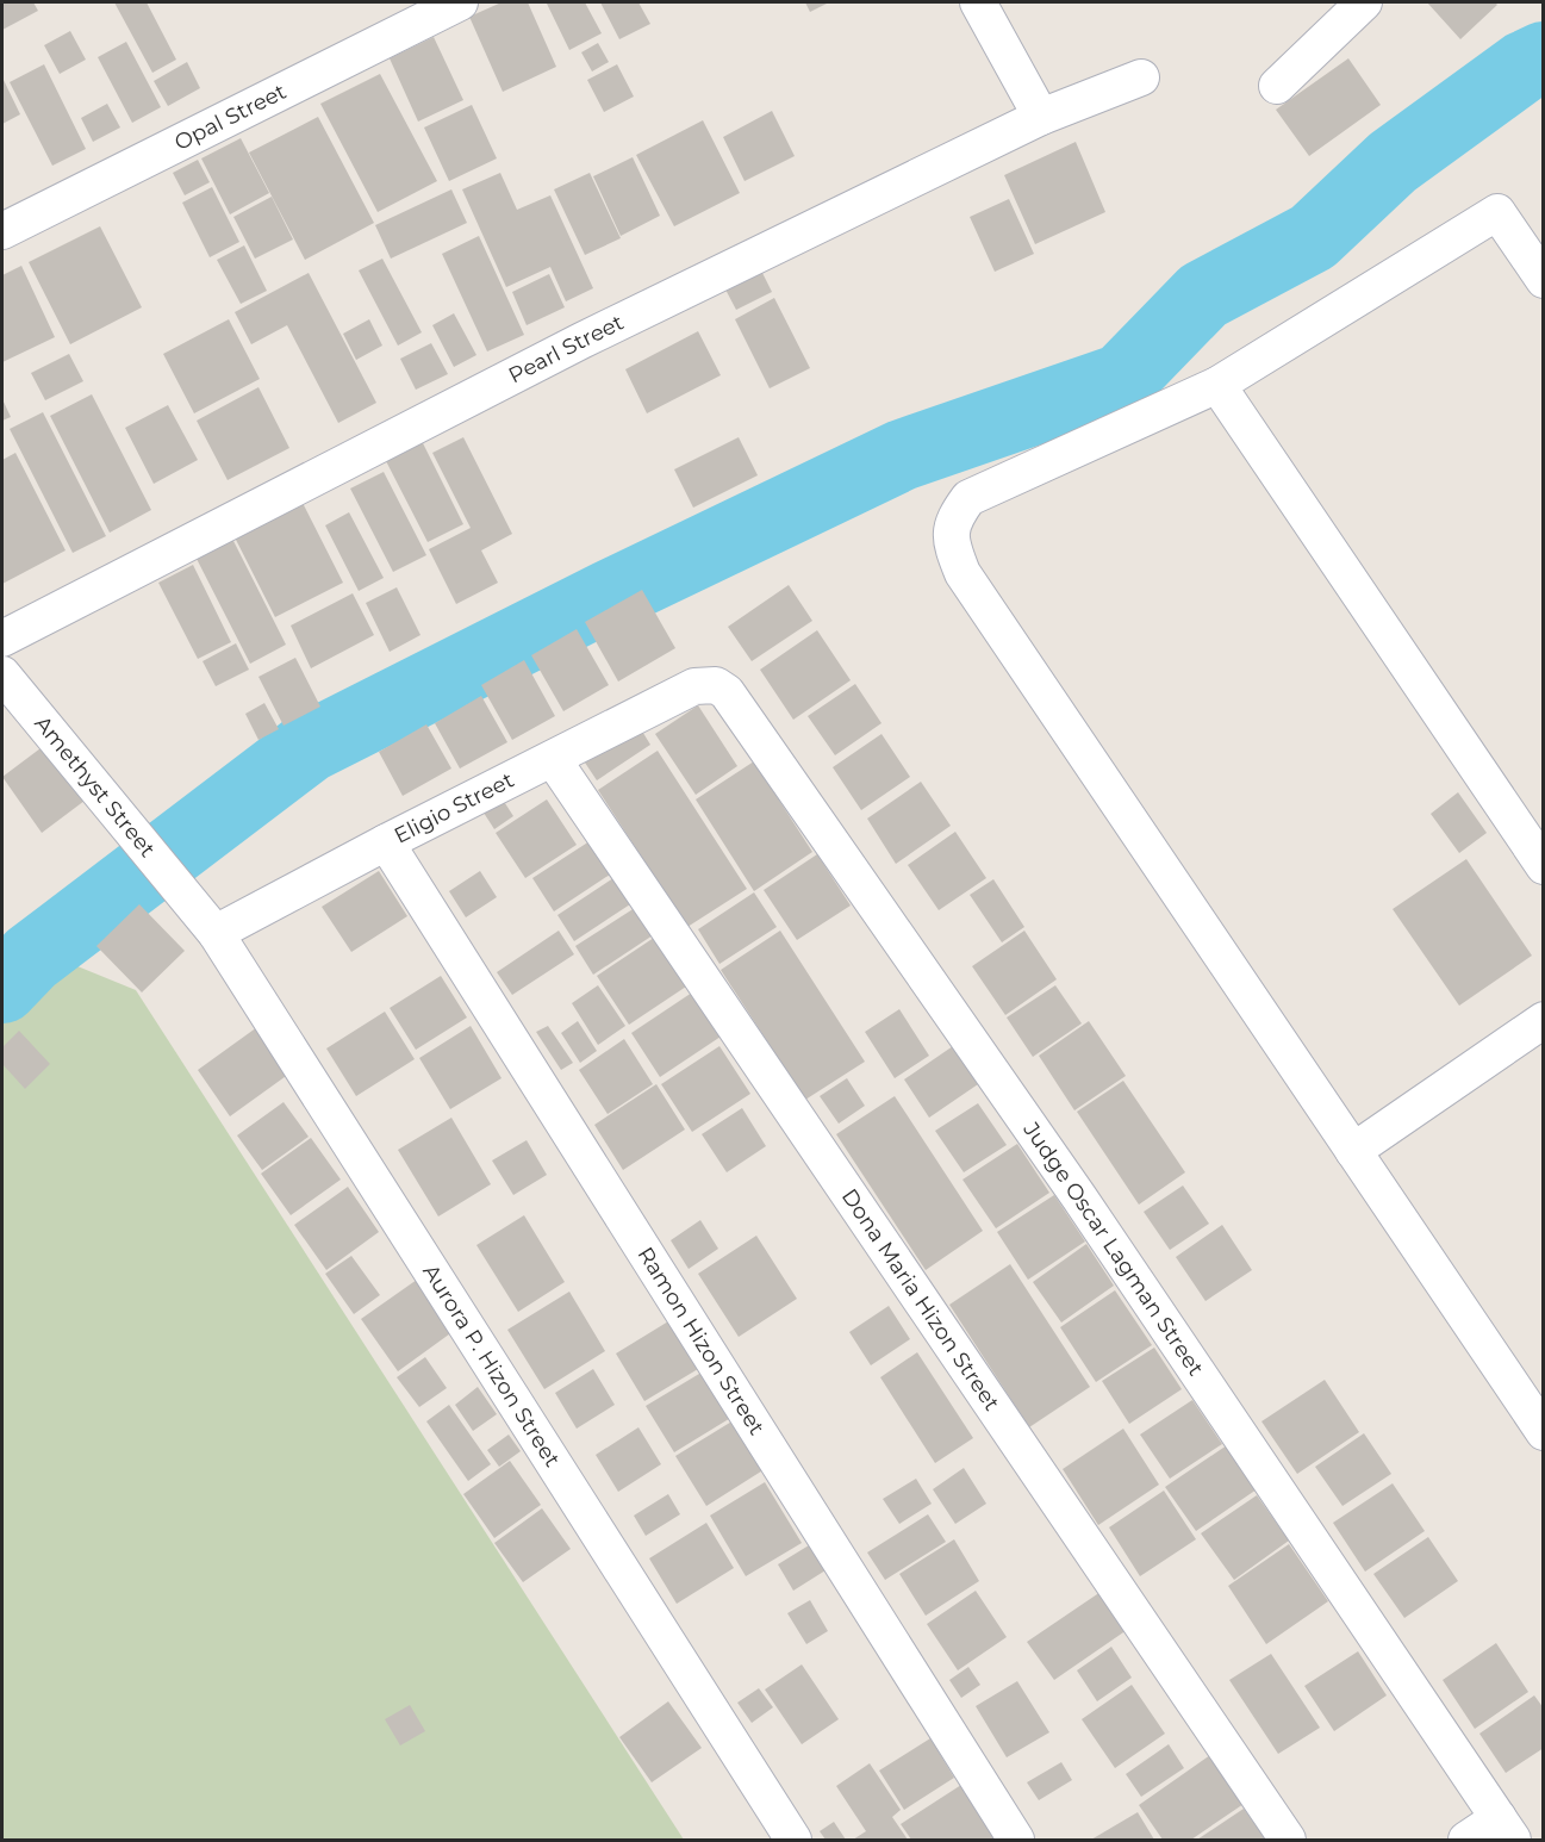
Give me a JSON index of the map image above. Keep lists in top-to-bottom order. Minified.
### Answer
{"streets":{"street":["Opal Street","Pearl Street","Amethyst Street","Eligio Street","Judge Oscar Lagman Street","Dona Maria Hizon Street","Ramon Hizon Street","Aurora P. Hizon Street"]},"crossings":[["Amethyst Street","Aurora P. Hizon Street"],["Eligio Street","Judge Oscar Lagman Street"],["Eligio Street","Dona Maria Hizon Street"],["Eligio Street","Ramon Hizon Street"],["Eligio Street","Aurora P. Hizon Street"]]}
